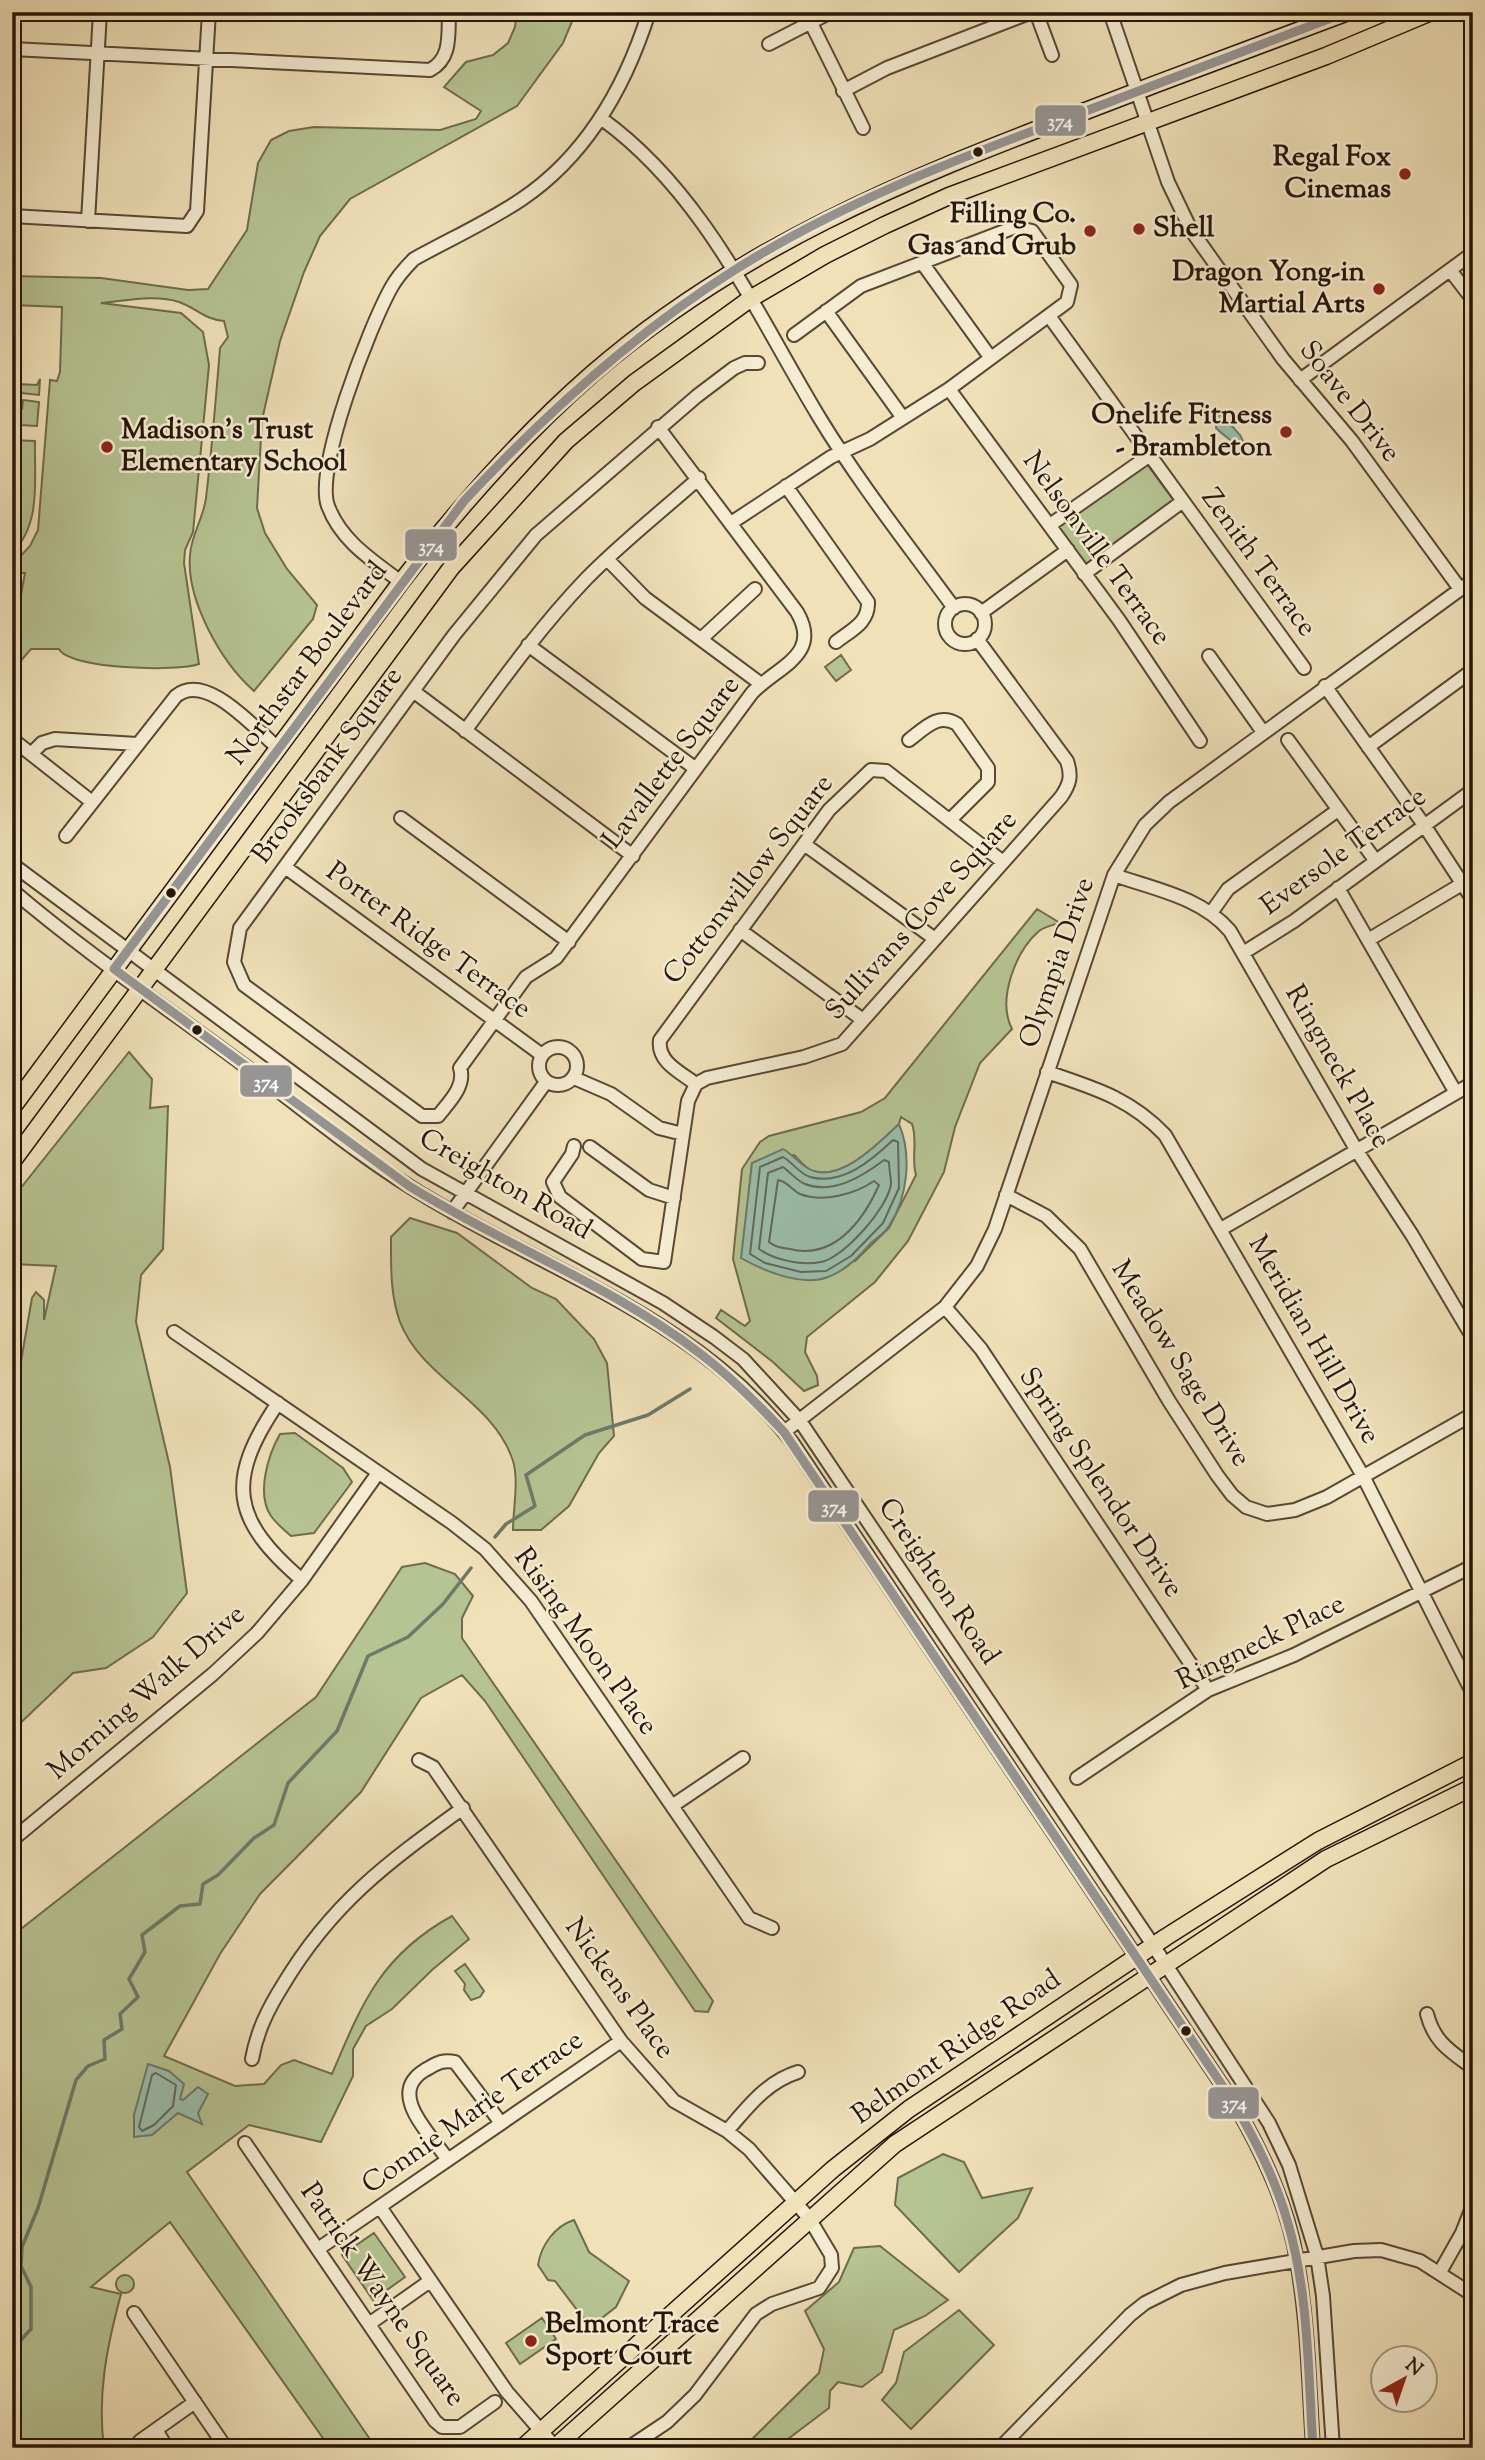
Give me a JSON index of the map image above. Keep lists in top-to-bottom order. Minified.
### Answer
{"streets":{"main road":["Northstar Boulevard","Belmont Ridge Road"],"street":["Soave Drive","Nelsonville Terrace","Zenith Terrace","Lavallette Square","Brooksbank Square","Eversole Terrace","Cottonwillow Square","Sullivans Cove Square","Porter Ridge Terrace","Olympia Drive","Ringneck Place","Creighton Road","Meridian Hill Drive","Meadow Sage Drive","Spring Splendor Drive","Rising Moon Place","Morning Walk Drive","Nickens Place","Connie Marie Terrace","Patrick Wayne Square"]},"crossings":[["Soave Drive","Northstar Boulevard"],["Soave Drive","Olympia Drive"],["Northstar Boulevard","Creighton Road"],["Lavallette Square","Brooksbank Square"],["Lavallette Square","Porter Ridge Terrace"],["Brooksbank Square","Porter Ridge Terrace"],["Eversole Terrace","Ringneck Place"],["Cottonwillow Square","Sullivans Cove Square"],["Olympia Drive","Ringneck Place"],["Olympia Drive","Creighton Road"],["Olympia Drive","Meridian Hill Drive"],["Olympia Drive","Meadow Sage Drive"],["Olympia Drive","Spring Splendor Drive"],["Ringneck Place","Meridian Hill Drive"],["Ringneck Place","Spring Splendor Drive"],["Creighton Road","Belmont Ridge Road"],["Meridian Hill Drive","Meadow Sage Drive"],["Rising Moon Place","Morning Walk Drive"],["Nickens Place","Belmont Ridge Road"],["Nickens Place","Connie Marie Terrace"],["Connie Marie Terrace","Patrick Wayne Square"]],"places":["Regal Fox Cinemas","Shell","Filling Co. Gas and Grub","Dragon Yong-in Martial Arts","Onelife Fitness - Brambleton","Madison's Trust Elementary School","Belmont Trace Sport Court"],"lines":["transit line 374"],"north":"top right"}
